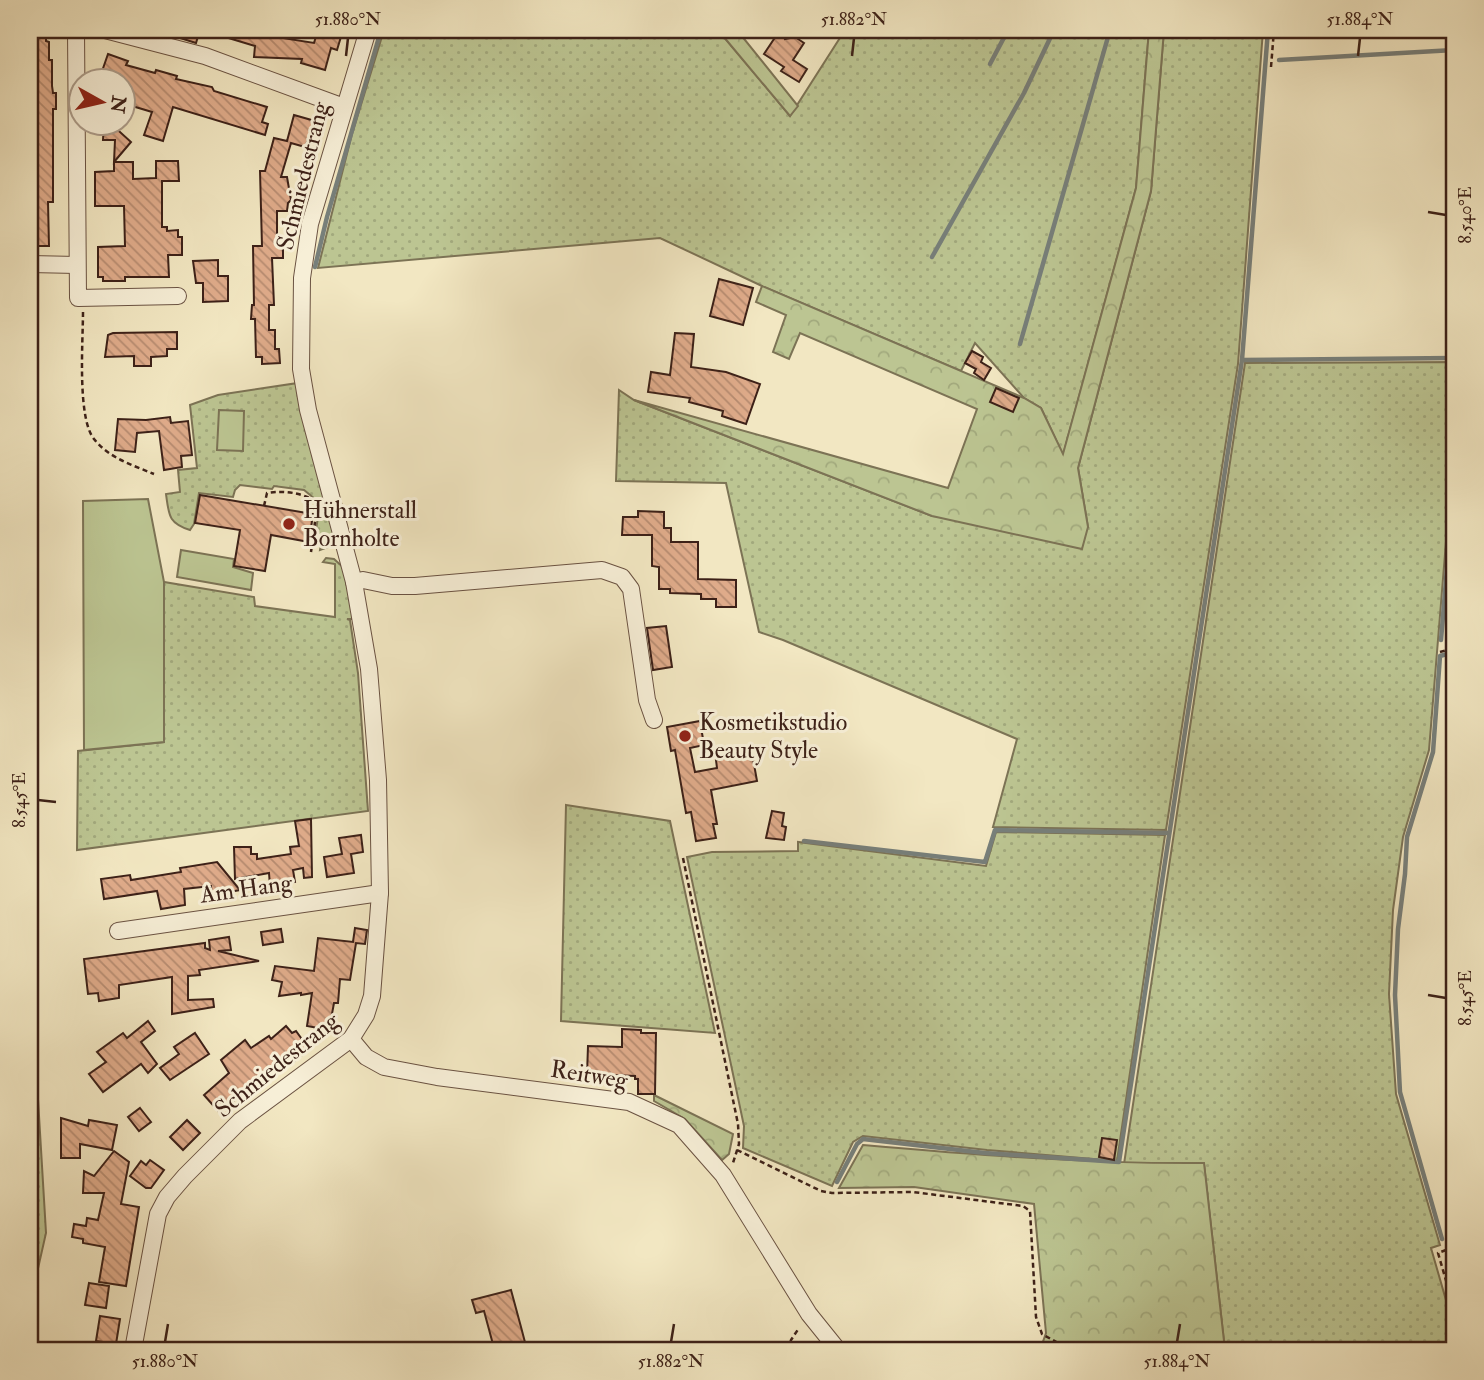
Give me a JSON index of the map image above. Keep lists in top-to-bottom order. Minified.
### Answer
{"streets":{"street":["Schmiedestrang","Am Hang","Reitweg"]},"crossings":[["Schmiedestrang","Am Hang"],["Schmiedestrang","Reitweg"]],"places":["Hühnerstall Bornholte","Kosmetikstudio Beauty Style"],"north":"right","coordinates":["51.880°N","51.882°N","51.884°N","8.540°E","8.545°E"]}
